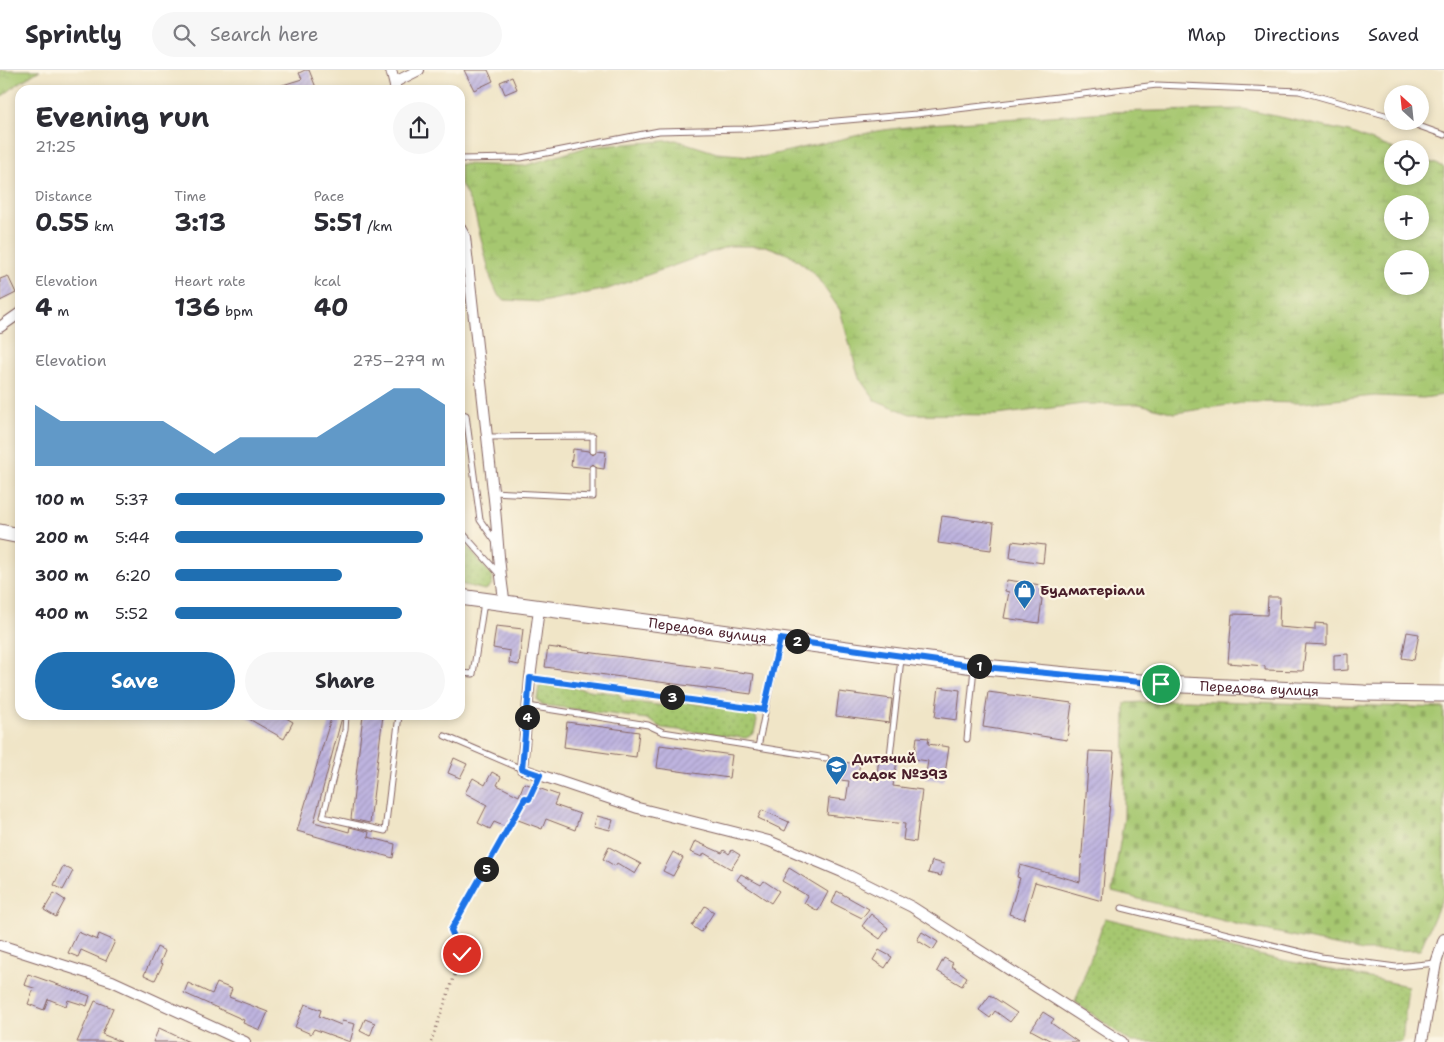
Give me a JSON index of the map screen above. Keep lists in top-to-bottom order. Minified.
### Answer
{"streets":{"street":["Передова вулиця"]},"places":{"shop":["Будматеріали"],"school or university":["Дитячий садок №393"]},"north":"top left","page":{"header":"Sprintly","search":"Search here","nav":["Map","Directions","Saved"],"map_buttons":["+","−"],"heading":["Evening run","21:25"],"stats":[["Distance","0.55 km"],["Time","3:13"],["Pace","5:51 /km"],["Elevation","4 m"],["Heart rate","136 bpm"],["kcal","40"]],"chart":["Elevation","275–279 m"],"list":[{"name":"100 m","note":"5:37"},{"name":"200 m","note":"5:44"},{"name":"300 m","note":"6:20"},{"name":"400 m","note":"5:52"}],"pins":["2","1","3","4","5"],"buttons":["Save","Share"]}}
